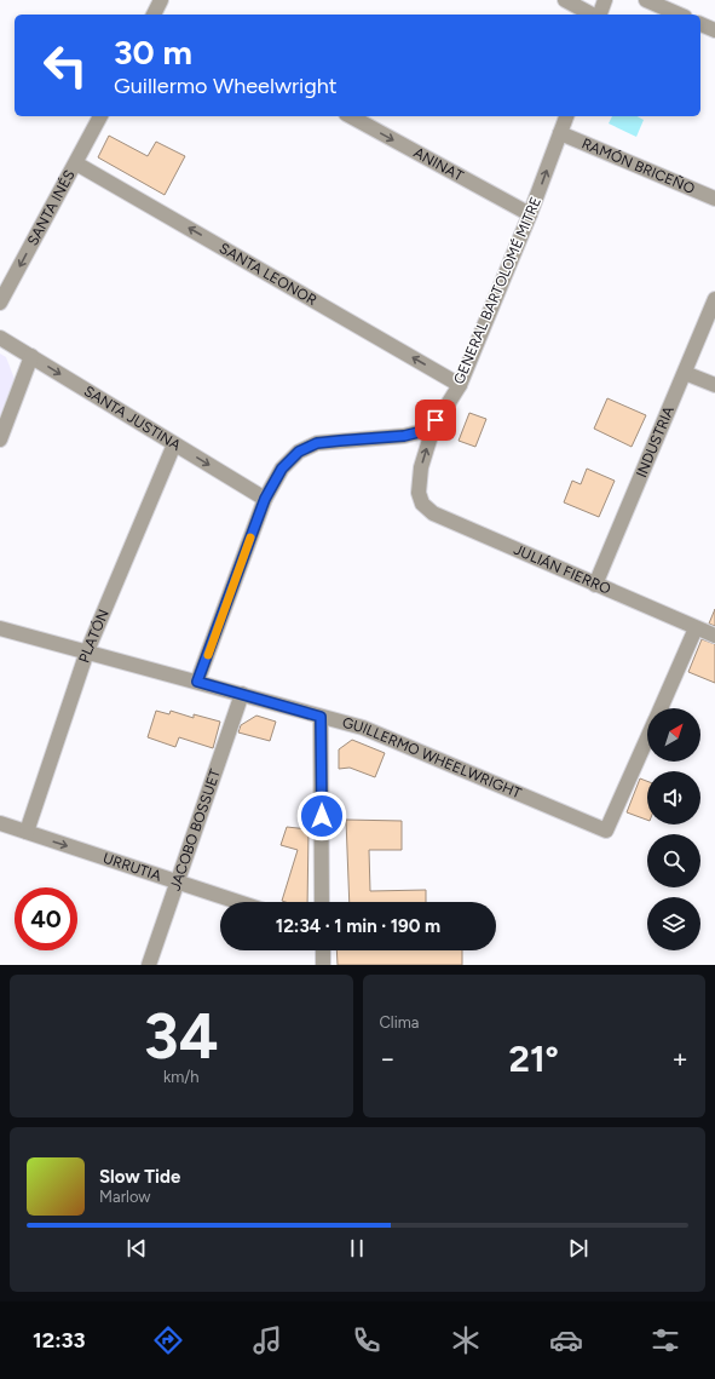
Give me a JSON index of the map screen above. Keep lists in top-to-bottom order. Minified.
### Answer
{"streets":{"street":["ANINAT","RAMÓN BRICEÑO","SANTA INÉS","SANTA LEONOR","GENERAL BARTOLOMÉ MITRE","SANTA JUSTINA","INDUSTRIA","JULIÁN FIERRO","PLATÓN","GUILLERMO WHEELWRIGHT","JACOBO BOSSUET","URRUTIA"]},"crossings":[["ANINAT","GENERAL BARTOLOMÉ MITRE"],["RAMÓN BRICEÑO","GENERAL BARTOLOMÉ MITRE"],["SANTA INÉS","SANTA LEONOR"],["SANTA LEONOR","GENERAL BARTOLOMÉ MITRE"],["GENERAL BARTOLOMÉ MITRE","JULIÁN FIERRO"],["SANTA JUSTINA","PLATÓN"],["INDUSTRIA","JULIÁN FIERRO"],["PLATÓN","GUILLERMO WHEELWRIGHT"],["PLATÓN","URRUTIA"],["GUILLERMO WHEELWRIGHT","JACOBO BOSSUET"],["JACOBO BOSSUET","URRUTIA"]],"one_way":["ANINAT","SANTA INÉS","SANTA LEONOR","GENERAL BARTOLOMÉ MITRE","SANTA JUSTINA","URRUTIA"],"north":"top right","page":{"turn":["30 m","Guillermo Wheelwright"],"limit":"40","trip":"12:34 · 1 min · 190 m","tile":[["34","km/h"],"Clima"],"heat":["−","21°","+"],"song":["Slow Tide","Marlow"],"tabs":"12:33"}}
